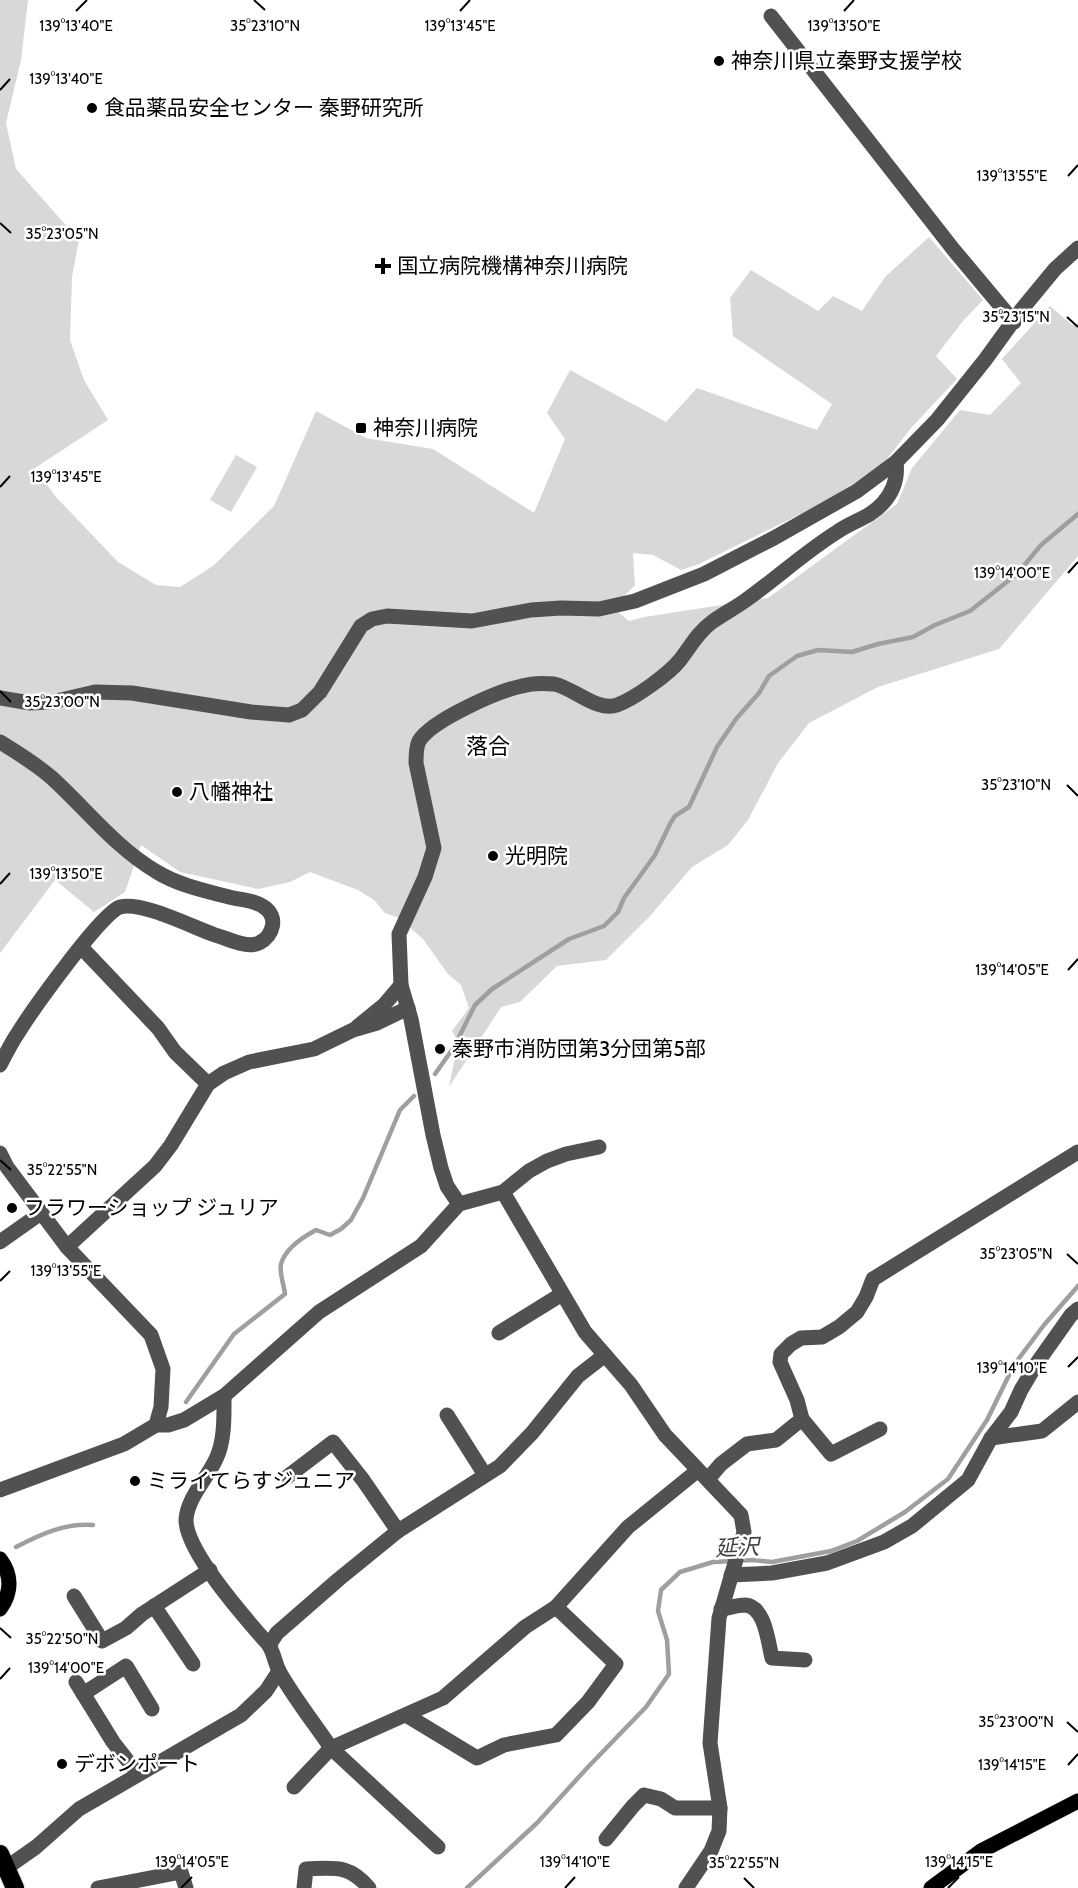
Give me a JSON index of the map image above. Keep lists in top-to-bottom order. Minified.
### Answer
{"districts":["落合"],"water":["延沢"],"places":{"other":["神奈川県立秦野支援学校","食品薬品安全センター 秦野研究所","八幡神社","光明院","秦野市消防団第3分団第5部","フラワーショップ ジュリア","ミライてらすジュニア","デボンポート"],"health":["国立病院機構神奈川病院"],"transit":["神奈川病院"]},"coordinates":["35°23'10\"N","139°13'40\"E","139°13'45\"E","139°13'50\"E","139°13'55\"E","35°23'05\"N","35°23'15\"N","139°14'00\"E","35°23'00\"N","139°14'05\"E","35°22'55\"N","139°14'10\"E","35°22'50\"N","139°14'15\"E"]}
